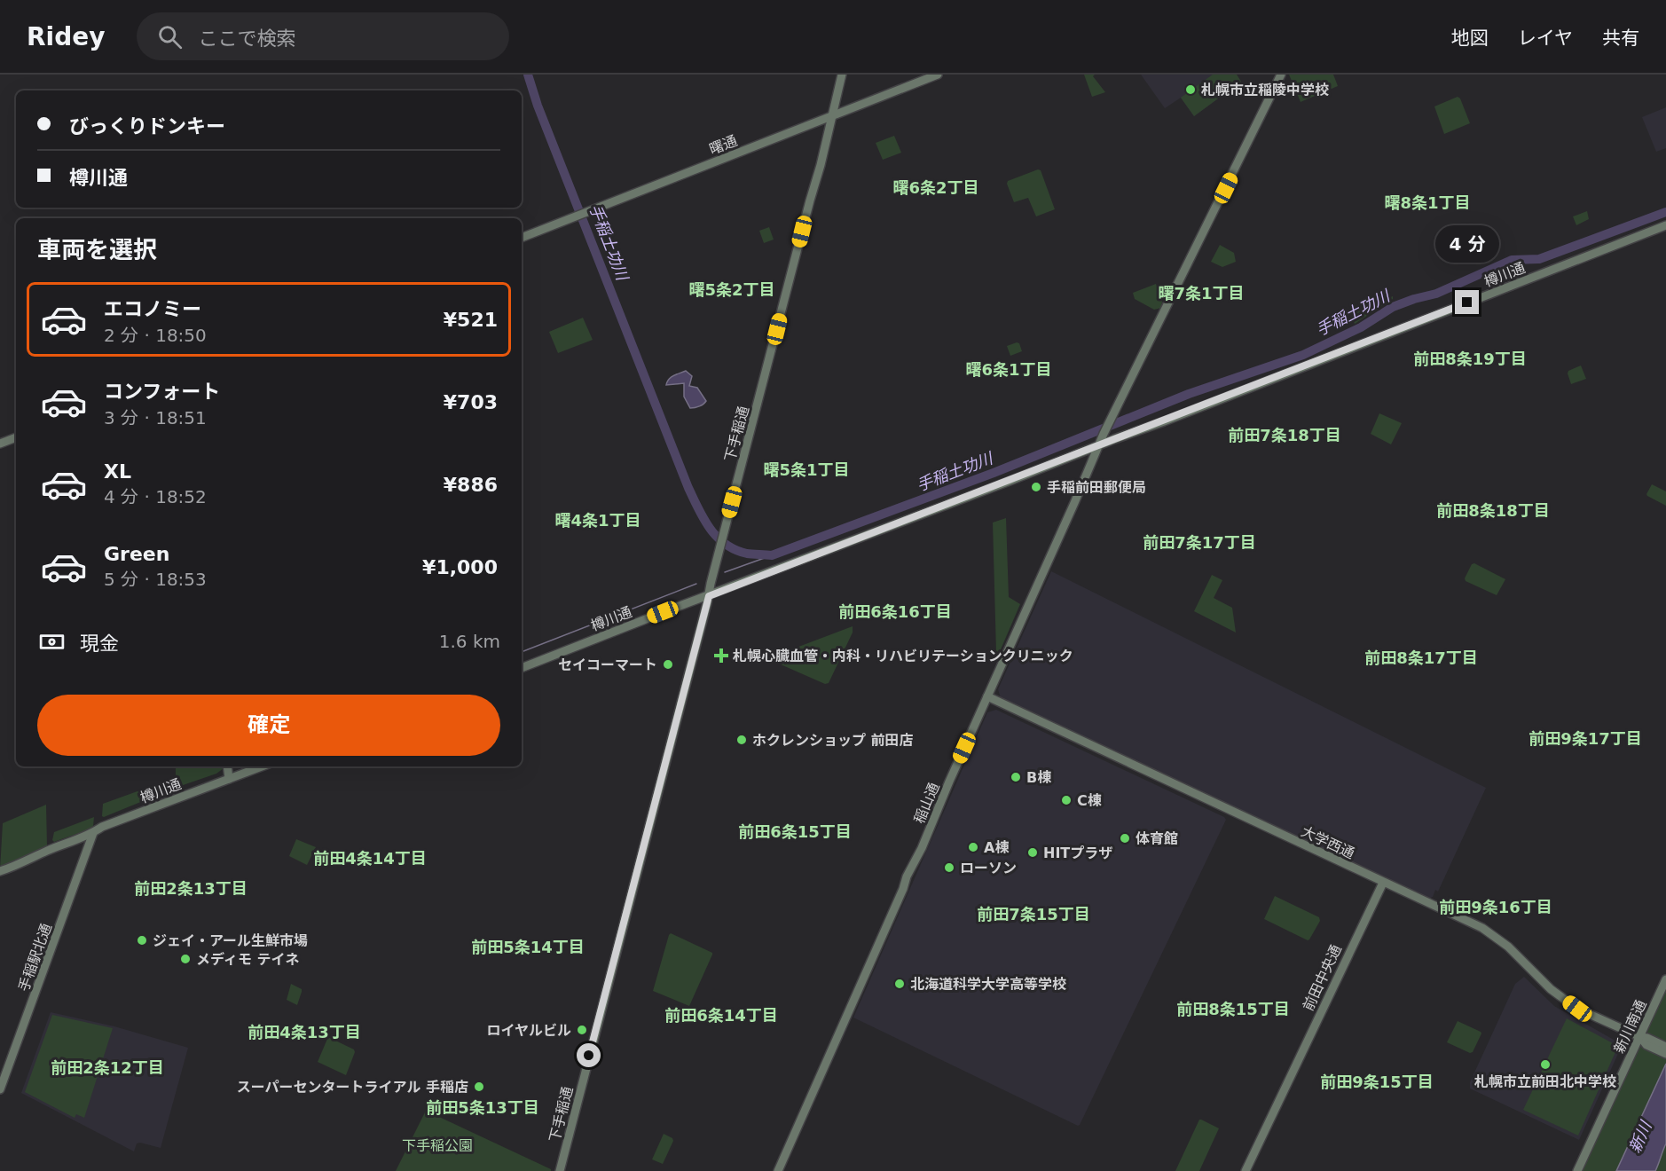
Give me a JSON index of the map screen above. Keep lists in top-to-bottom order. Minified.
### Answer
{"streets":{"street":["曙通","樽川通","下手稲通","稲山通","大学西通","手稲駅北通","前田中央通","新川南通"]},"crossings":[["曙通","下手稲通"],["樽川通","下手稲通"],["樽川通","稲山通"],["樽川通","手稲駅北通"],["稲山通","大学西通"],["大学西通","前田中央通"],["大学西通","新川南通"]],"districts":["曙6条2丁目","曙8条1丁目","曙5条2丁目","曙7条1丁目","前田8条19丁目","曙6条1丁目","前田7条18丁目","曙5条1丁目","前田8条18丁目","曙4条1丁目","前田7条17丁目","前田6条16丁目","前田8条17丁目","前田9条17丁目","前田6条15丁目","前田4条14丁目","前田2条13丁目","前田9条16丁目","前田7条15丁目","前田5条14丁目","前田8条15丁目","前田6条14丁目","前田4条13丁目","前田2条12丁目","前田9条15丁目","前田5条13丁目"],"water":["手稲土功川","新川"],"parks":["下手稲公園"],"places":{"other":["札幌市立稲陵中学校","手稲前田郵便局","セイコーマート","ホクレンショップ 前田店","B棟","C棟","体育館","A棟","HITプラザ","ローソン","ジェイ・アール生鮮市場","メディモ テイネ","北海道科学大学高等学校","ロイヤルビル","札幌市立前田北中学校","スーパーセンタートライアル 手稲店"],"health":["札幌心臓血管・内科・リハビリテーションクリニック"]},"page":{"header":"Ridey","search":"ここで検索","nav":["地図","レイヤ","共有"],"banner":["びっくりドンキー","樽川通"],"heading":"車両を選択","bubble":"4 分","list":[{"name":"エコノミー","note":"2 分 · 18:50","value":"¥521"},{"name":"コンフォート","note":"3 分 · 18:51","value":"¥703"},{"name":"XL","note":"4 分 · 18:52","value":"¥886"},{"name":"Green","note":"5 分 · 18:53","value":"¥1,000"}],"pay":["現金","1.6 km"],"buttons":"確定"}}
